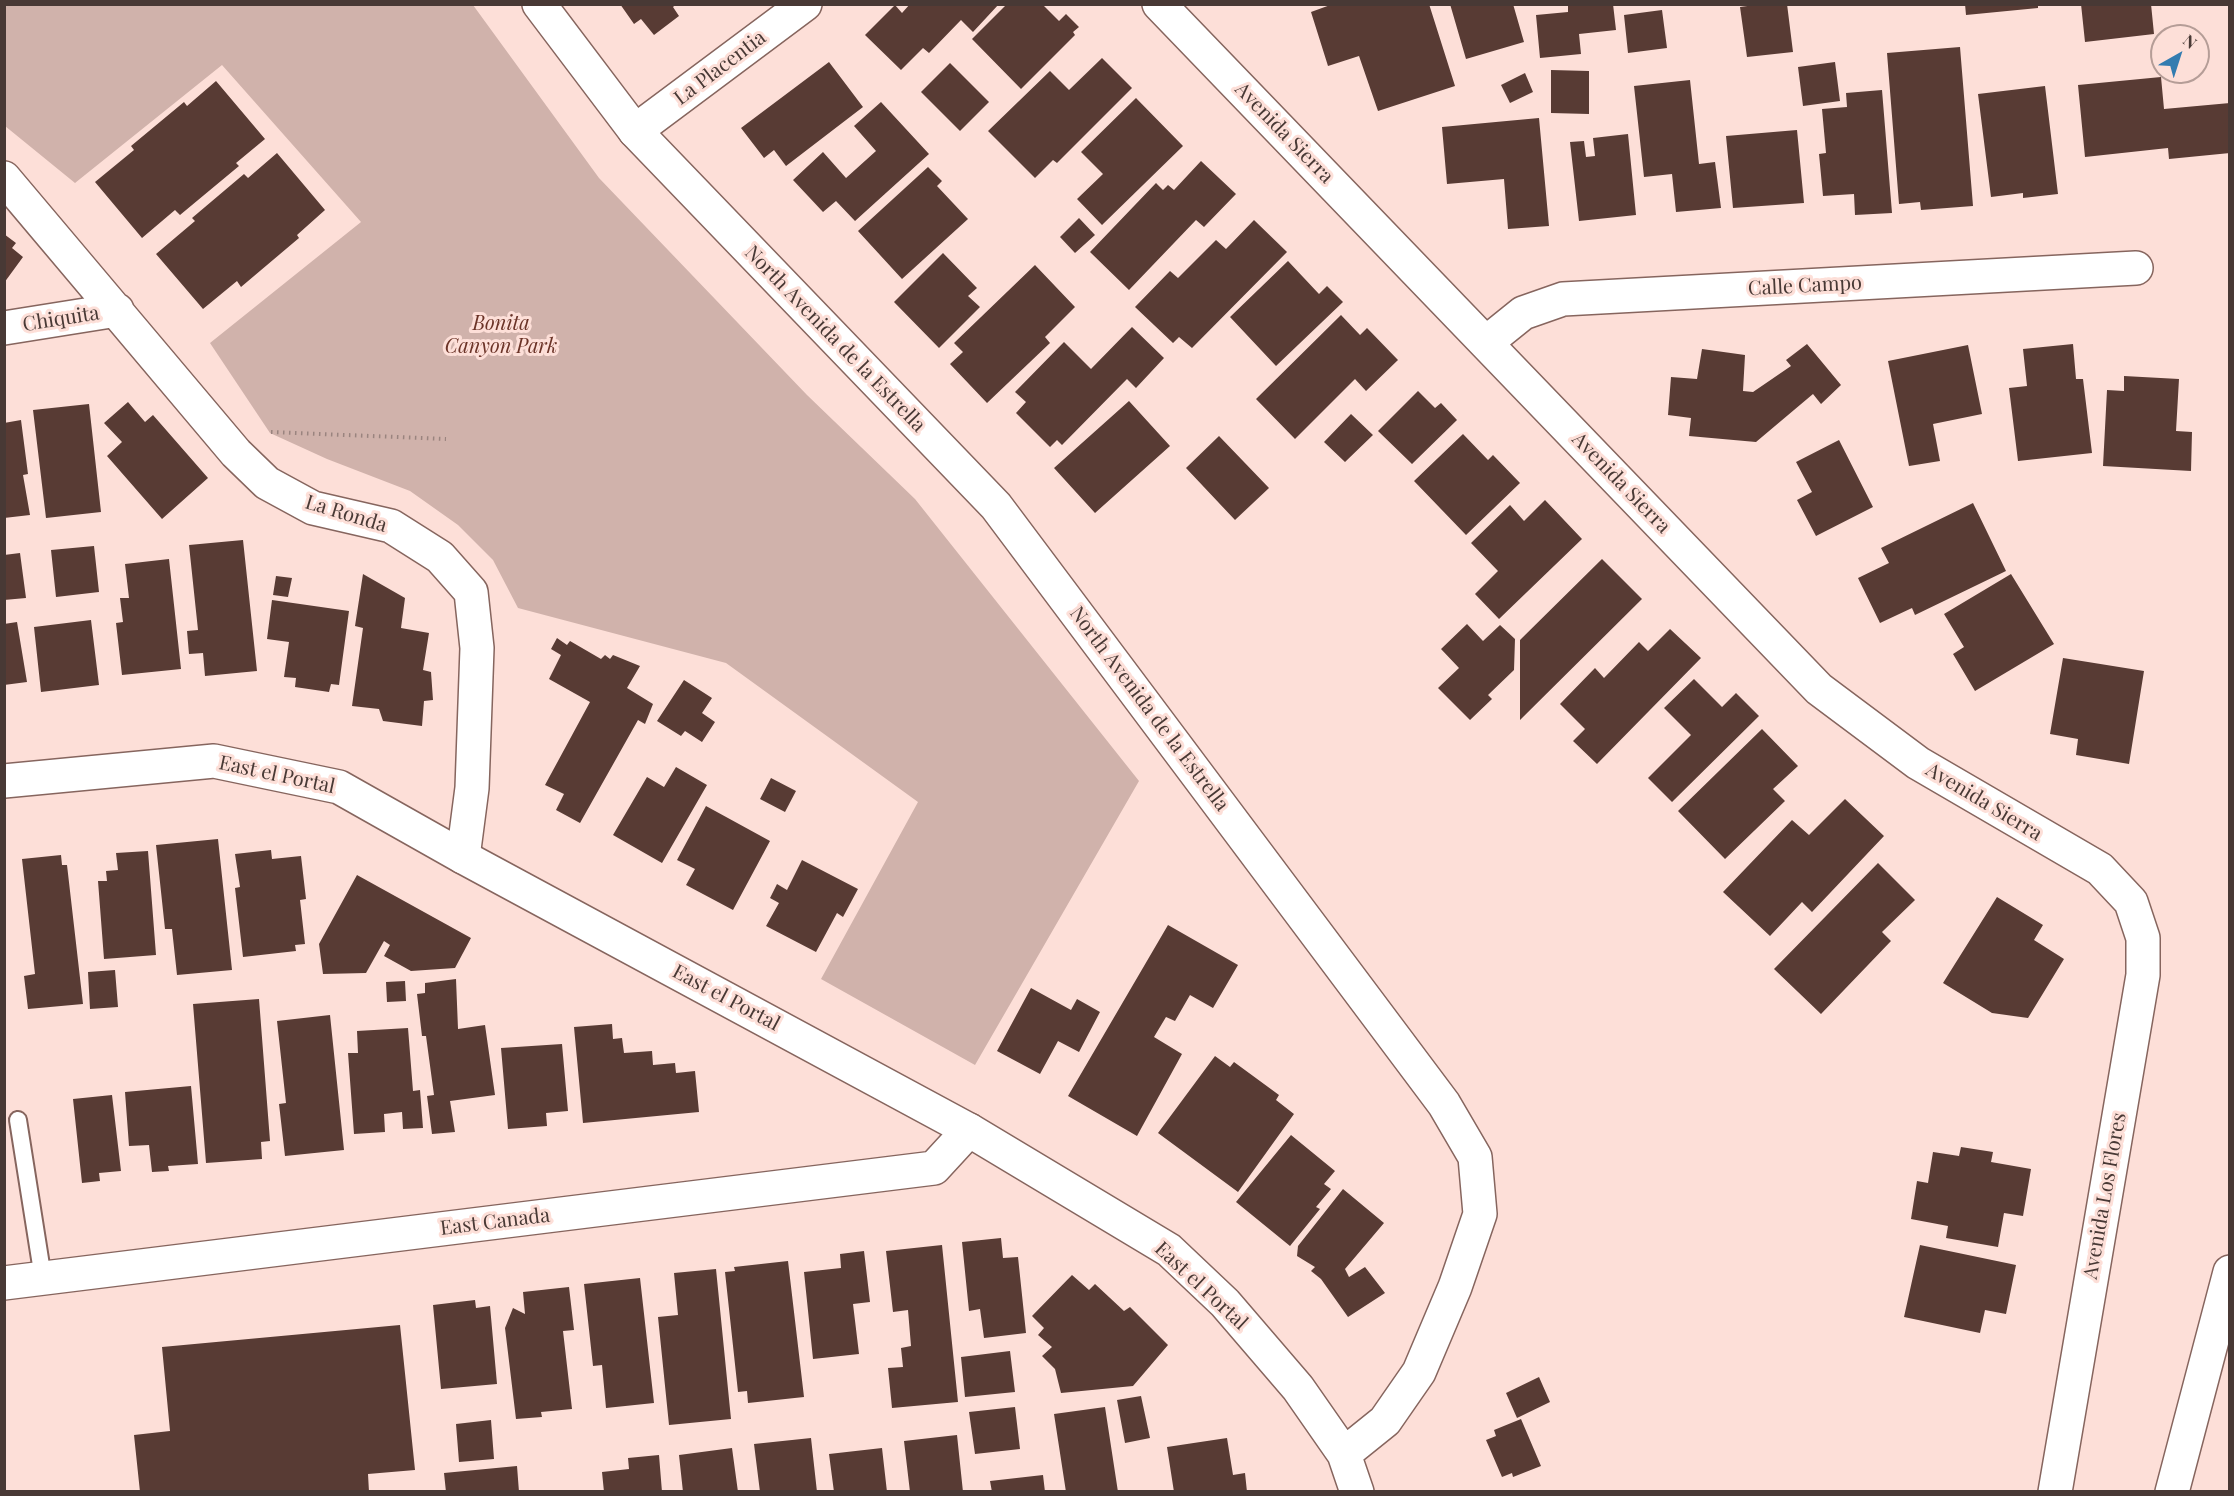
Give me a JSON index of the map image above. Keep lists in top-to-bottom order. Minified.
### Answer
{"streets":{"main road":["La Placentia","Avenida Sierra","Calle Campo","Chiquita","North Avenida de la Estrella","La Ronda","East el Portal","Avenida Los Flores","East Canada"]},"crossings":[["La Placentia","North Avenida de la Estrella"],["Avenida Sierra","Calle Campo"],["Avenida Sierra","Avenida Los Flores"],["Chiquita","La Ronda"],["North Avenida de la Estrella","East el Portal"],["La Ronda","East el Portal"],["East el Portal","East Canada"]],"parks":["Bonita Canyon Park"],"north":"top right"}
